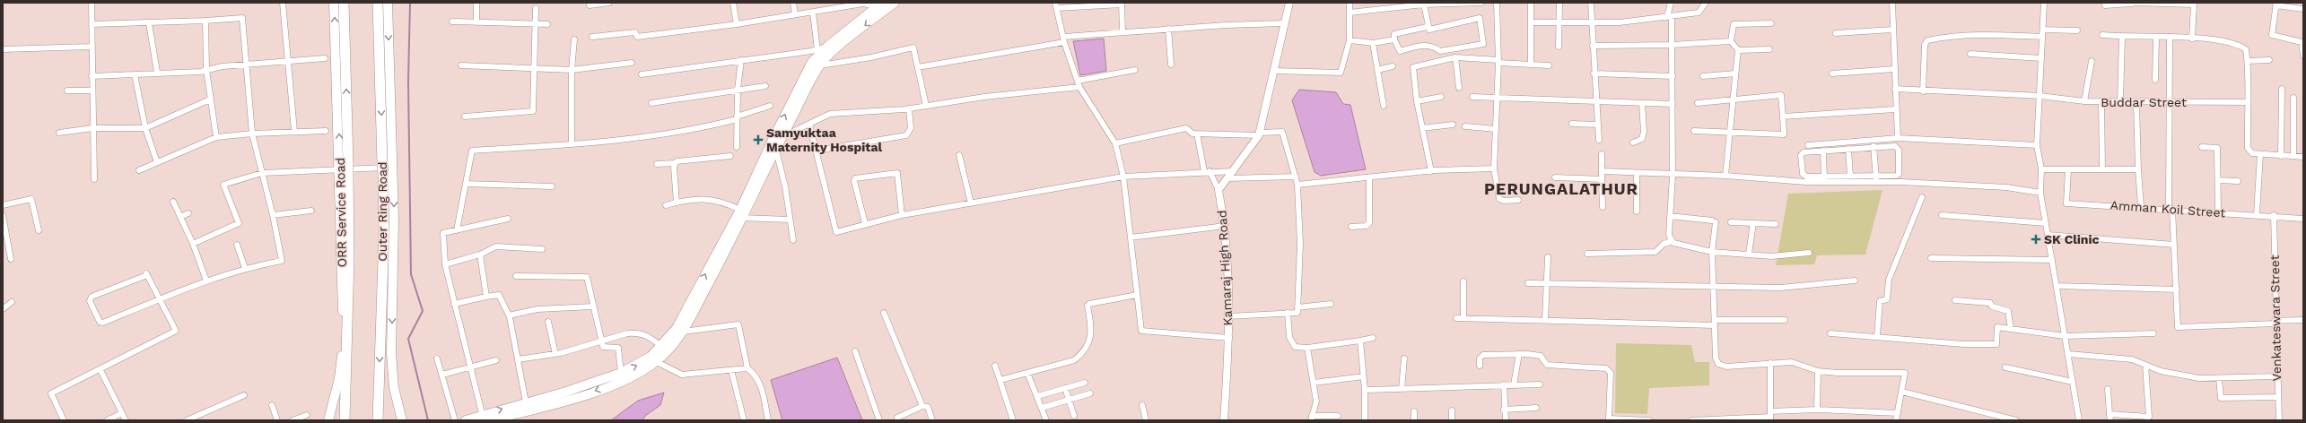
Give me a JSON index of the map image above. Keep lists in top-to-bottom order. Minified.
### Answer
{"streets":{"highway":["Outer Ring Road"],"main road":["ORR Service Road"],"street":["Buddar Street","Amman Koil Street","Kamaraj High Road","Venkateswara Street"]},"crossings":[["Amman Koil Street","Venkateswara Street"]],"districts":["PERUNGALATHUR"],"places":{"health":["Samyuktaa Maternity Hospital","SK Clinic"]}}
